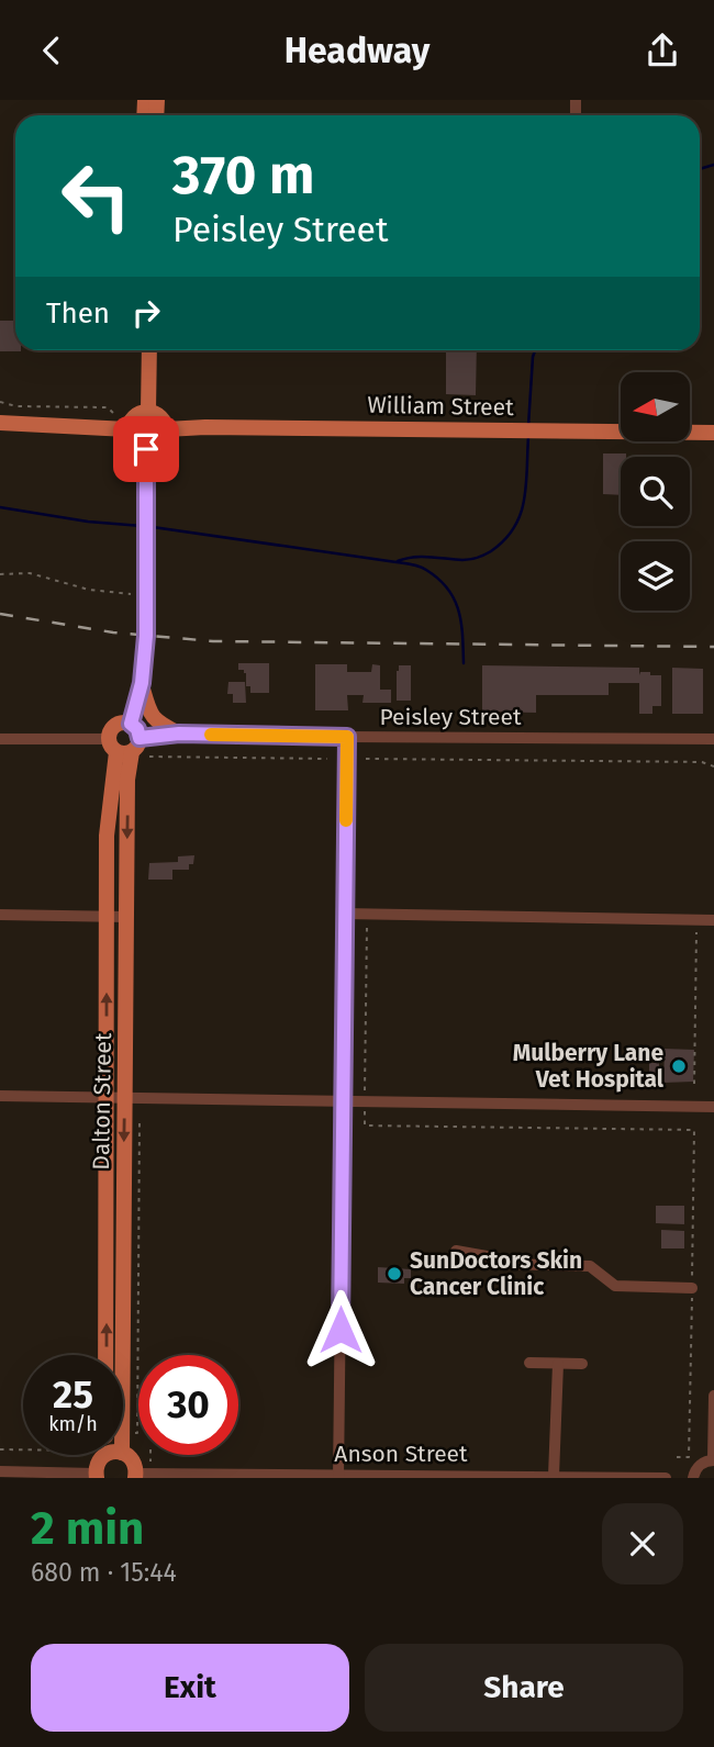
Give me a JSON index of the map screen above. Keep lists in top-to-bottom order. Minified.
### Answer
{"streets":{"main road":["William Street","Dalton Street"],"street":["Peisley Street","Anson Street"]},"crossings":[["William Street","Dalton Street"],["Peisley Street","Dalton Street"]],"places":["Mulberry Lane Vet Hospital","SunDoctors Skin Cancer Clinic"],"north":"left","page":{"header":"Headway","turn":["370 m","Peisley Street"],"then":"Then","speed":"25 km/h","limit":"30","heading":["2 min","680 m · 15:44"],"buttons":["Exit","Share"]}}
